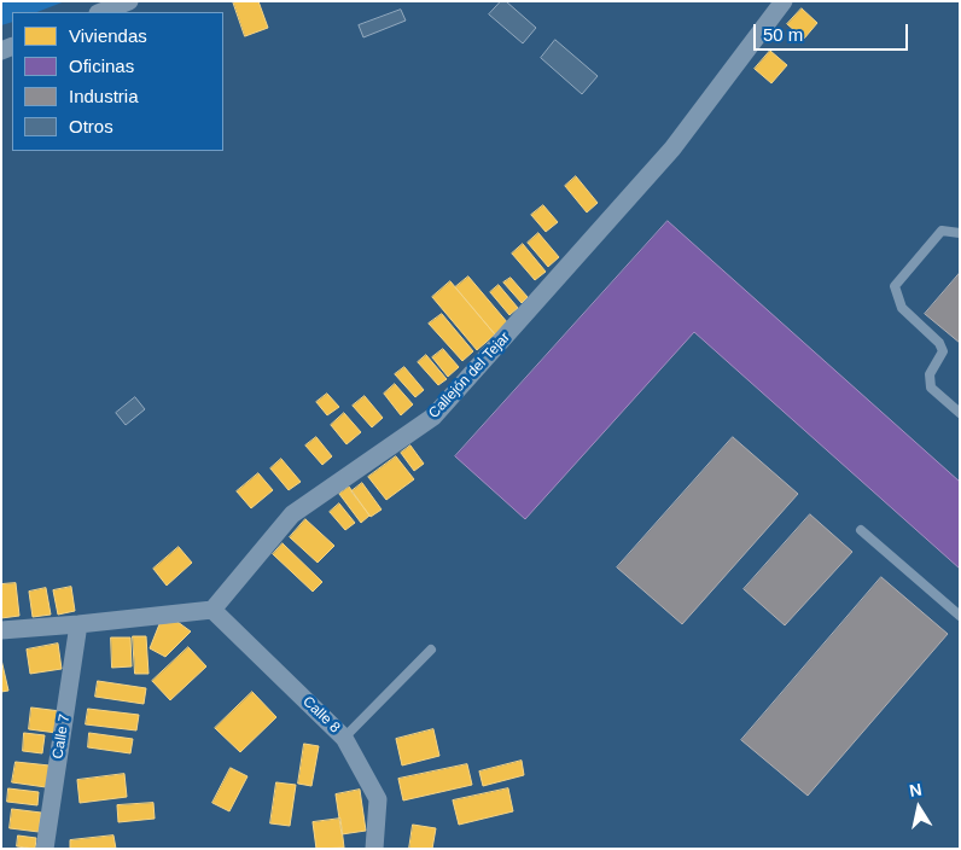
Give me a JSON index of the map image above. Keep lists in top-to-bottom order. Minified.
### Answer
{"streets":{"street":["Callejón del Tejar","Calle 8","Calle 7"]},"crossings":[["Callejón del Tejar","Calle 8"]],"legend":["Viviendas","Oficinas","Industria","Otros"],"scale_bar":"50 m","north":"top"}
